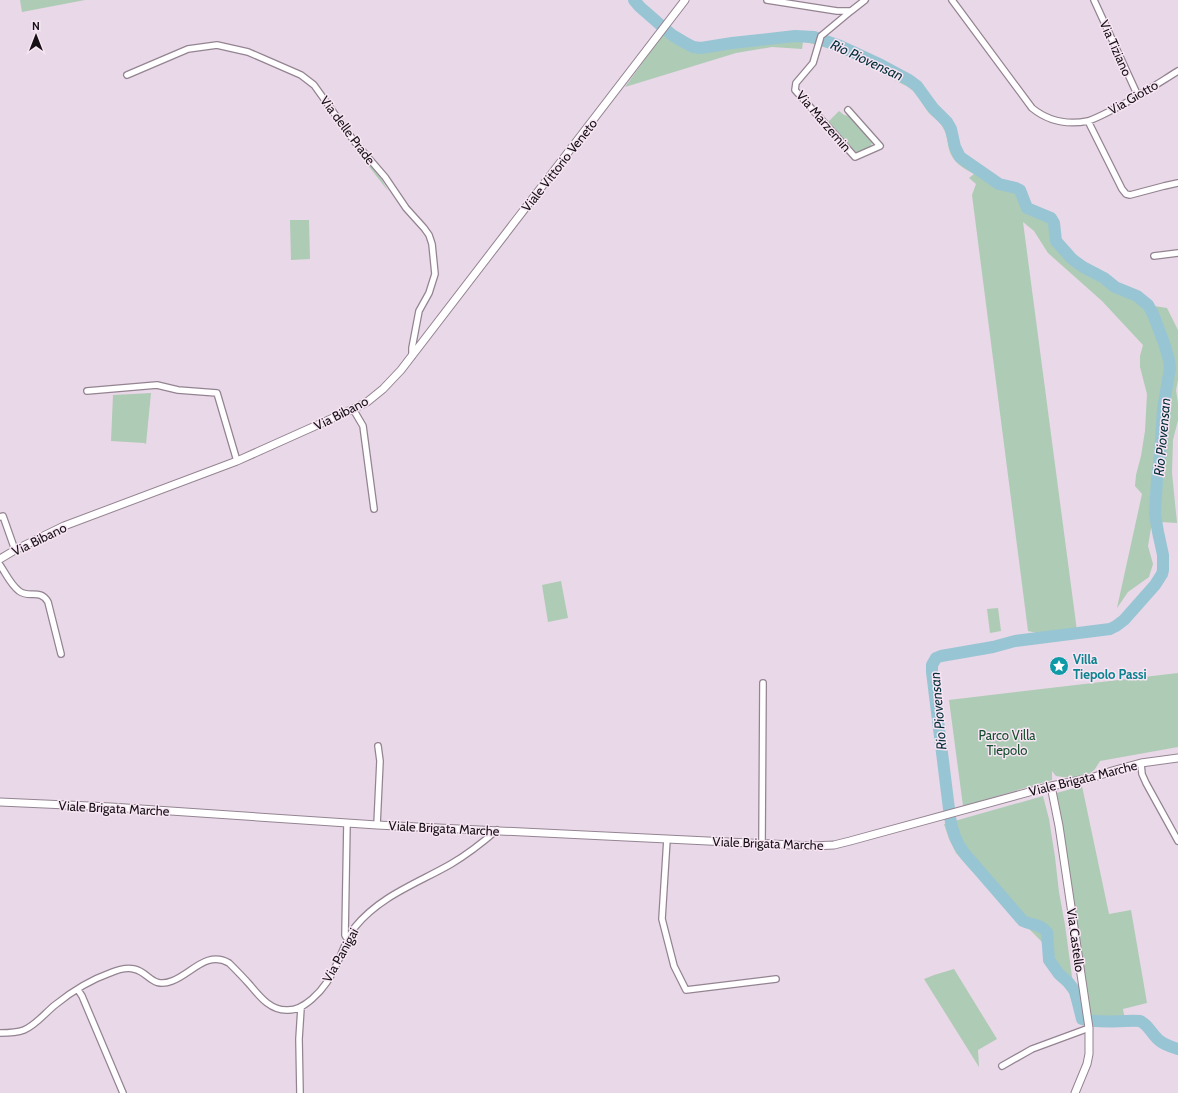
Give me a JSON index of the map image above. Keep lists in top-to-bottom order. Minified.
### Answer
{"streets":{"street":["Via Tiziano","Via Giotto","Via Marzemin","Via delle Prade","Viale Vittorio Veneto","Via Bibano","Viale Brigata Marche","Via Castello","Via Panigai"]},"crossings":[["Via Tiziano","Via Giotto"],["Via delle Prade","Via Bibano"],["Viale Vittorio Veneto","Via Bibano"],["Viale Brigata Marche","Via Castello"],["Viale Brigata Marche","Via Panigai"]],"water":["Rio Piovensan"],"parks":["Parco Villa Tiepolo"],"places":{"place":["Villa Tiepolo Passi"]},"north":"top"}
